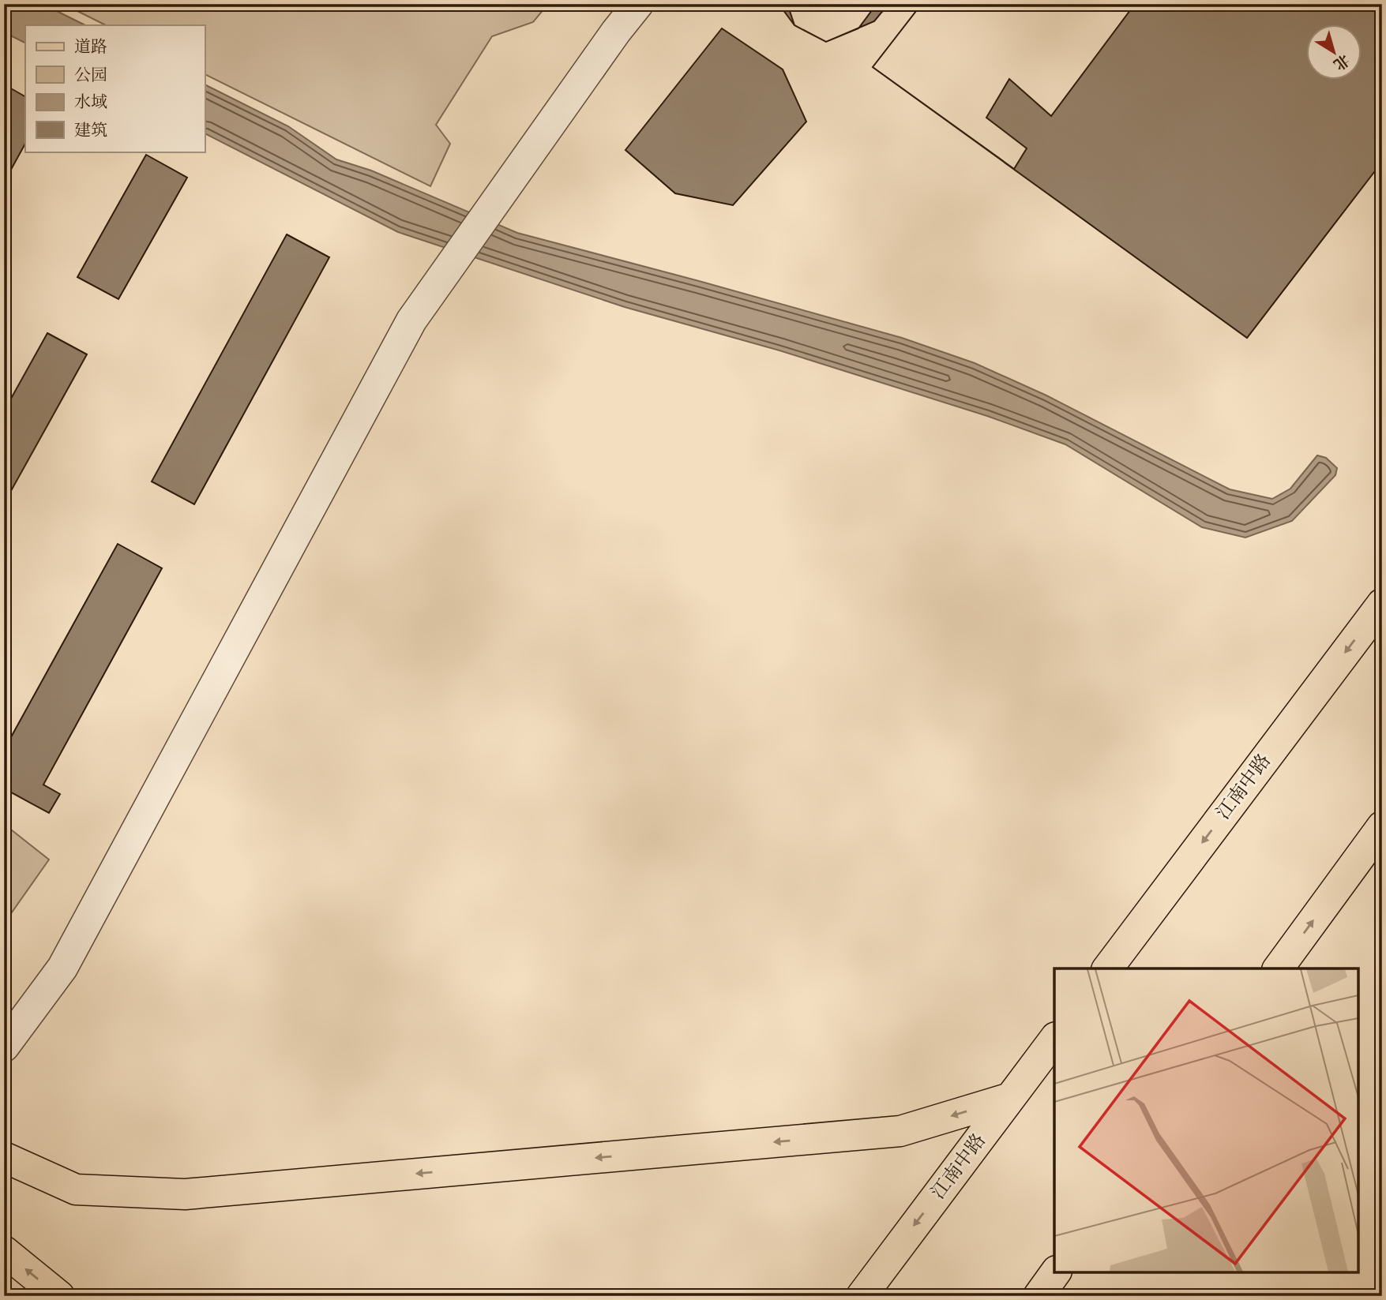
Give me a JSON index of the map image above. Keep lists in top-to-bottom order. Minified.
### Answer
{"streets":{"main road":["江南中路"]},"one_way":["江南中路"],"legend":["道路","公园","水域","建筑"],"north":"bottom right"}
